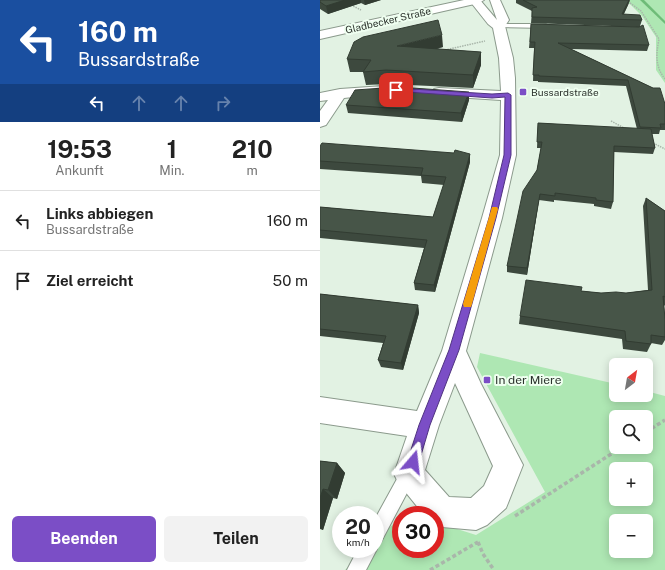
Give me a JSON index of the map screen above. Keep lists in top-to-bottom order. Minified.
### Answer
{"streets":{"street":["Gladbecker Straße"]},"places":{"transit":["Bussardstraße","In der Miere"]},"north":"top right","page":{"turn":["160 m","Bussardstraße"],"eta":["19:53","Ankunft","1","Min.","210","m"],"list":[{"name":"Links abbiegen","note":"Bussardstraße","value":"160 m"},{"name":"Ziel erreicht","value":"50 m"}],"map_buttons":["+","−"],"speed":"20 km/h","limit":"30","buttons":["Beenden","Teilen"]}}
